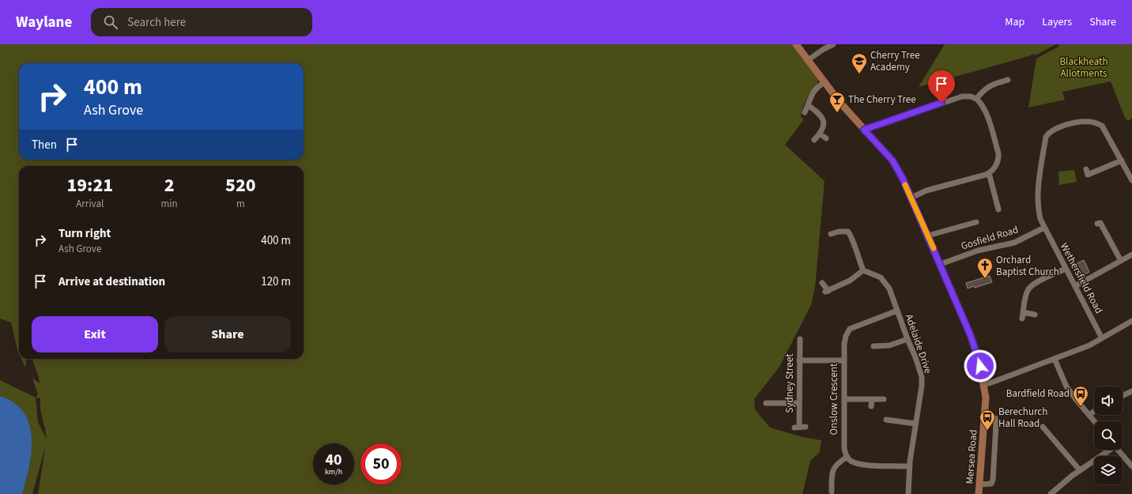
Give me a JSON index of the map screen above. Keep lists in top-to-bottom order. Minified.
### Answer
{"streets":{"main road":["Mersea Road"],"street":["Gosfield Road","Wethersfield Road","Adelaide Drive","Sydney Street","Onslow Crescent"]},"crossings":[["Gosfield Road","Wethersfield Road"],["Gosfield Road","Mersea Road"],["Adelaide Drive","Onslow Crescent"]],"parks":["Blackheath Allotments"],"places":{"school or university":["Cherry Tree Academy"],"bar":["The Cherry Tree"],"church":["Orchard Baptist Church"],"bus stop":["Bardfield Road","Berechurch Hall Road"]},"page":{"header":"Waylane","search":"Search here","nav":["Map","Layers","Share"],"turn":["400 m","Ash Grove"],"then":"Then","eta":["19:21","Arrival","2","min","520","m"],"list":[{"name":"Turn right","note":"Ash Grove","value":"400 m"},{"name":"Arrive at destination","value":"120 m"}],"buttons":["Exit","Share"],"speed":"40 km/h","limit":"50"}}
